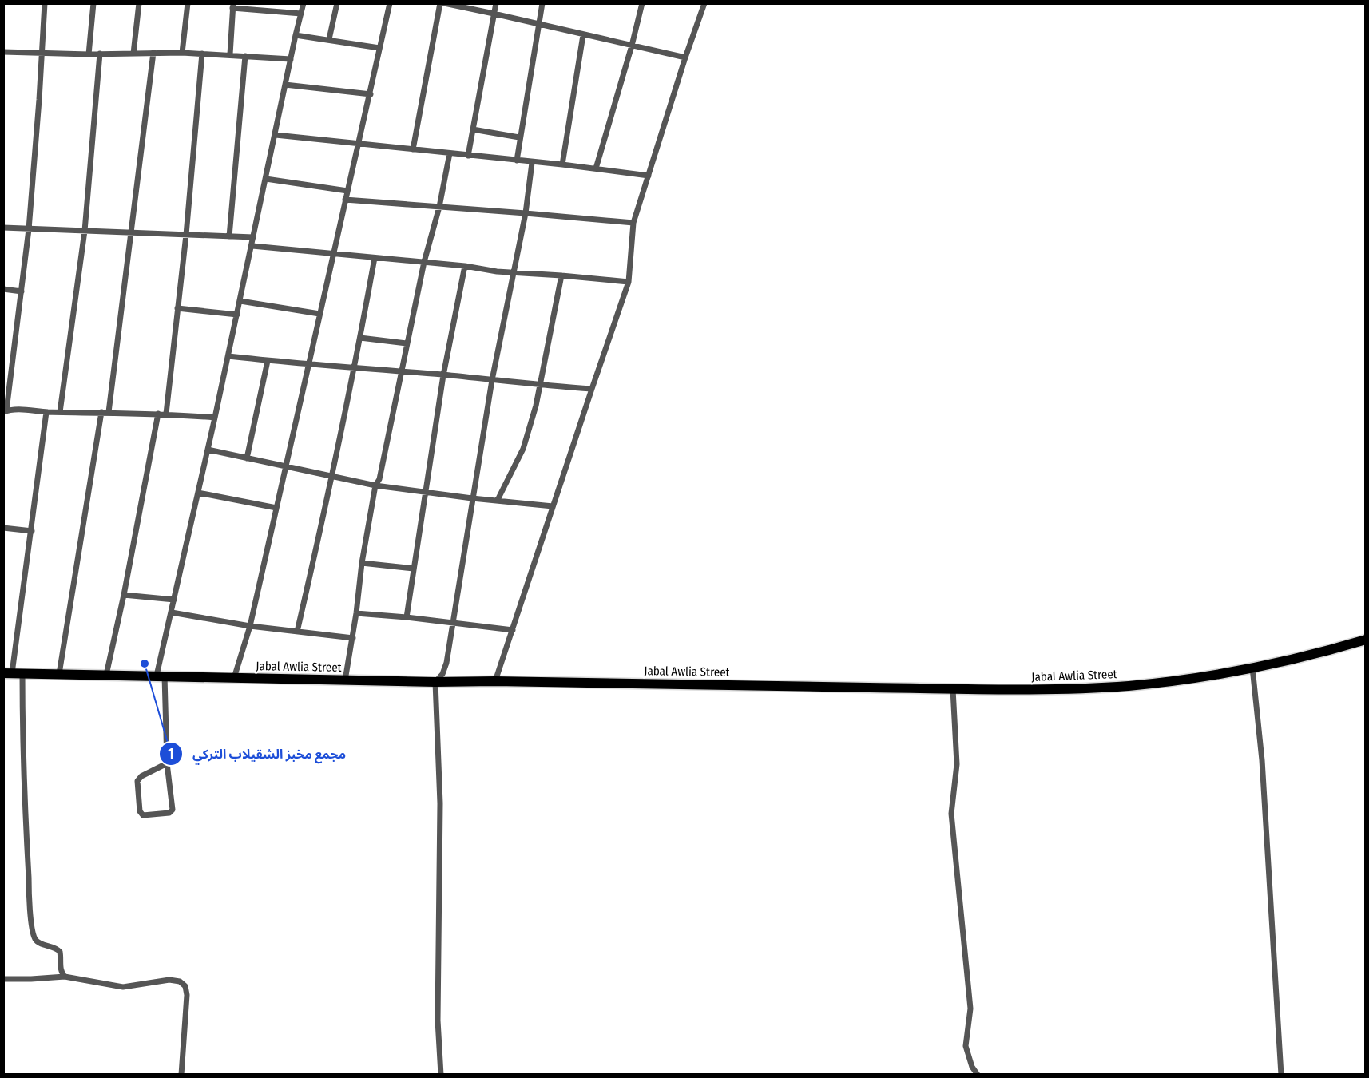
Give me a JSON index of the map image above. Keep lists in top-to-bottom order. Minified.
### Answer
{"streets":{"highway":["Jabal Awlia Street"]},"places":["مجمع مخبز الشقيلاب التركي"]}
